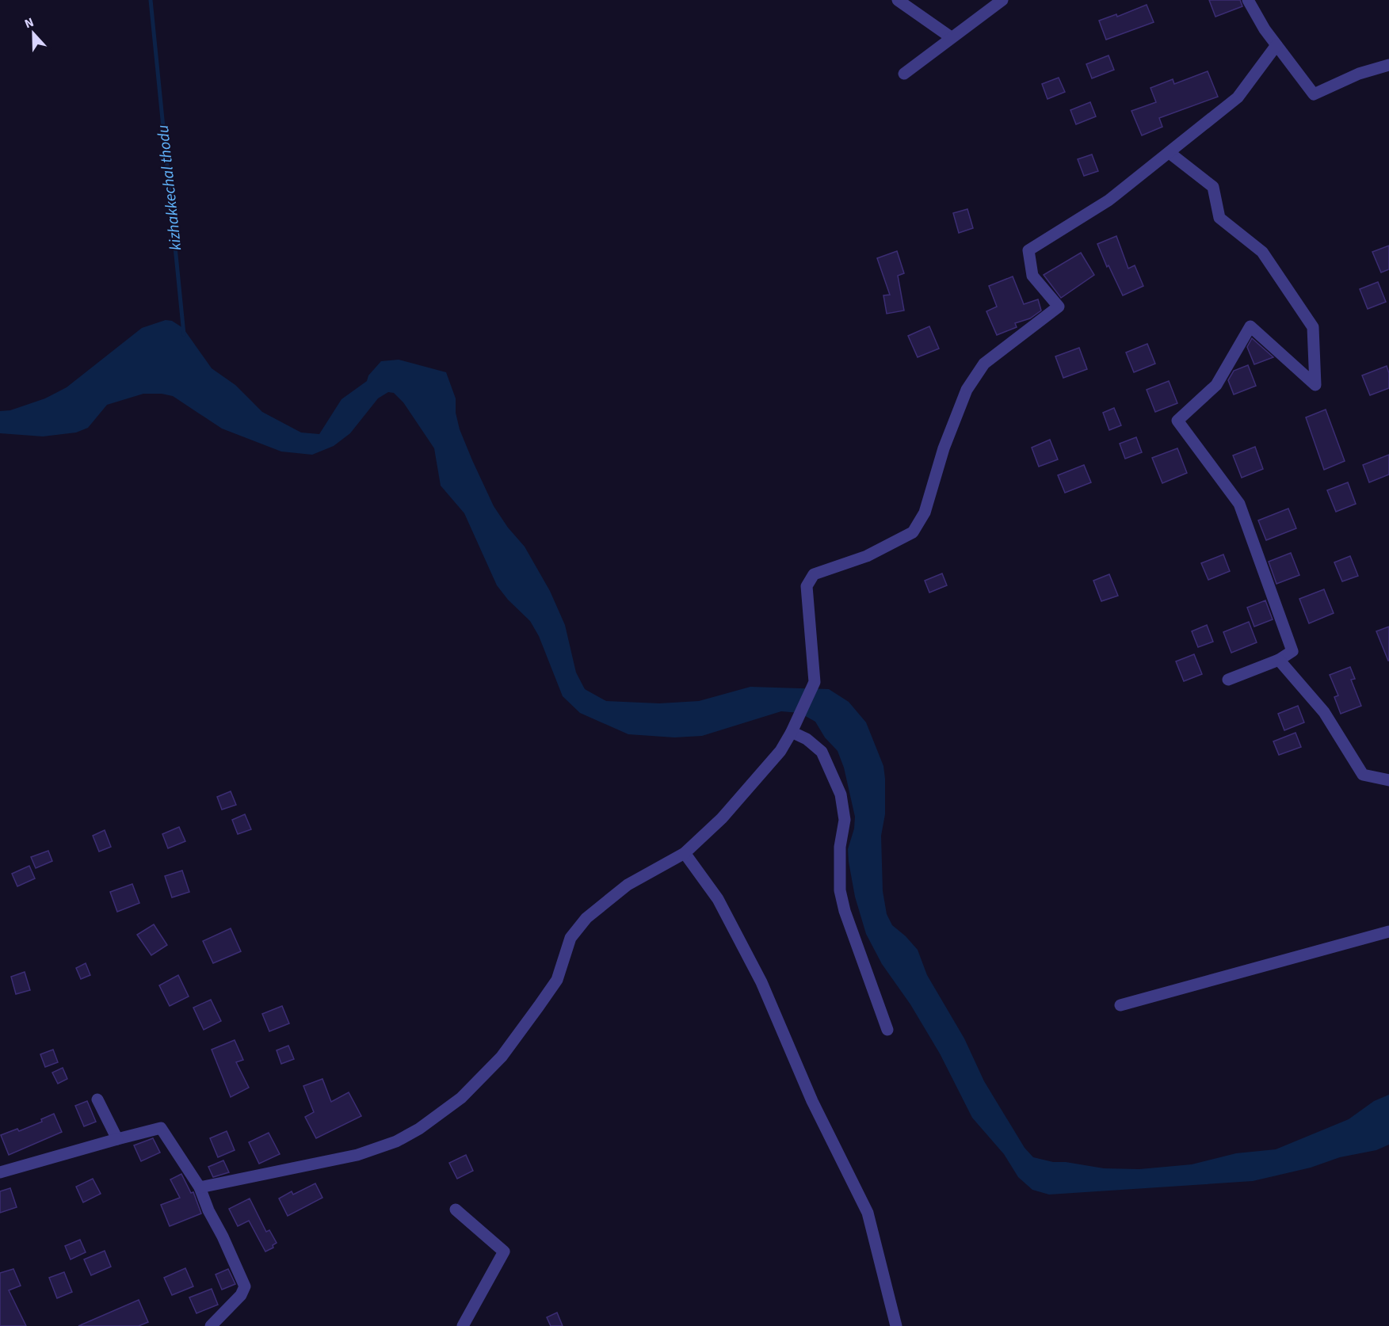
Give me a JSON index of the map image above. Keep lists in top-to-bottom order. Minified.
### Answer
{"water":["kizhakkechal thodu"],"north":"top"}
